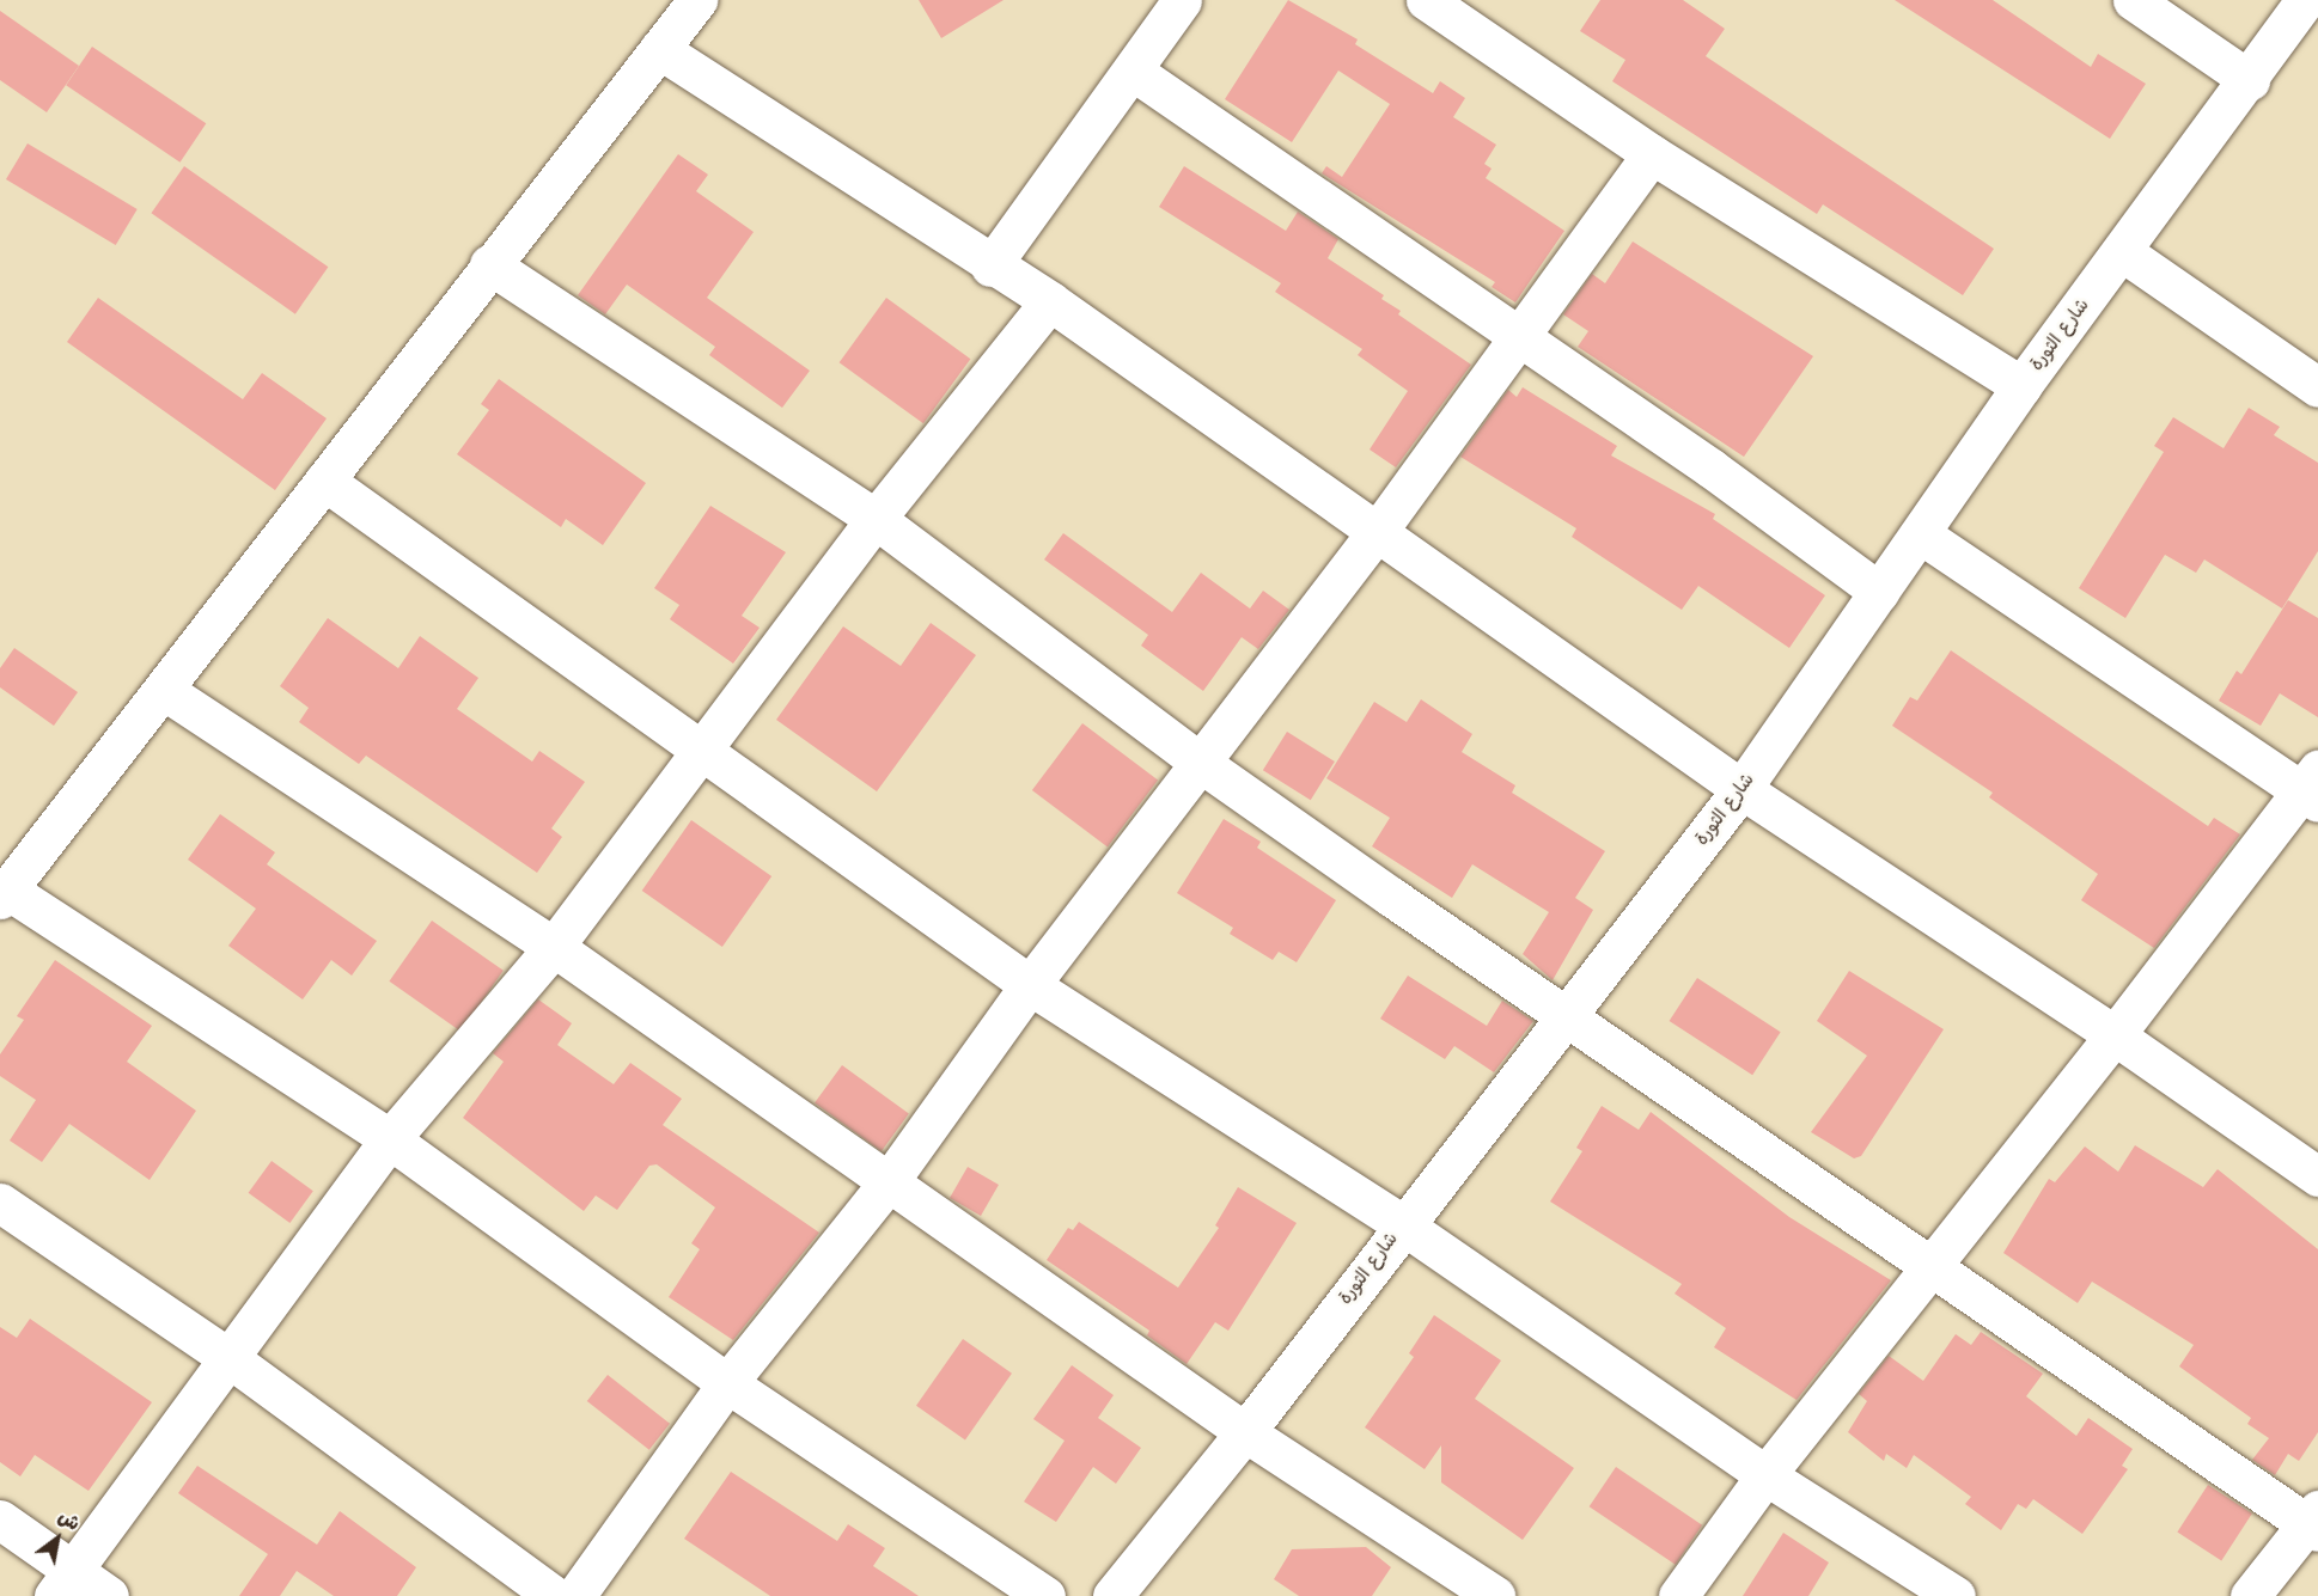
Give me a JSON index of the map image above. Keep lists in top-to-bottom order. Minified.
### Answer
{"streets":{"street":["شارع الثورة"]},"north":"top right"}
